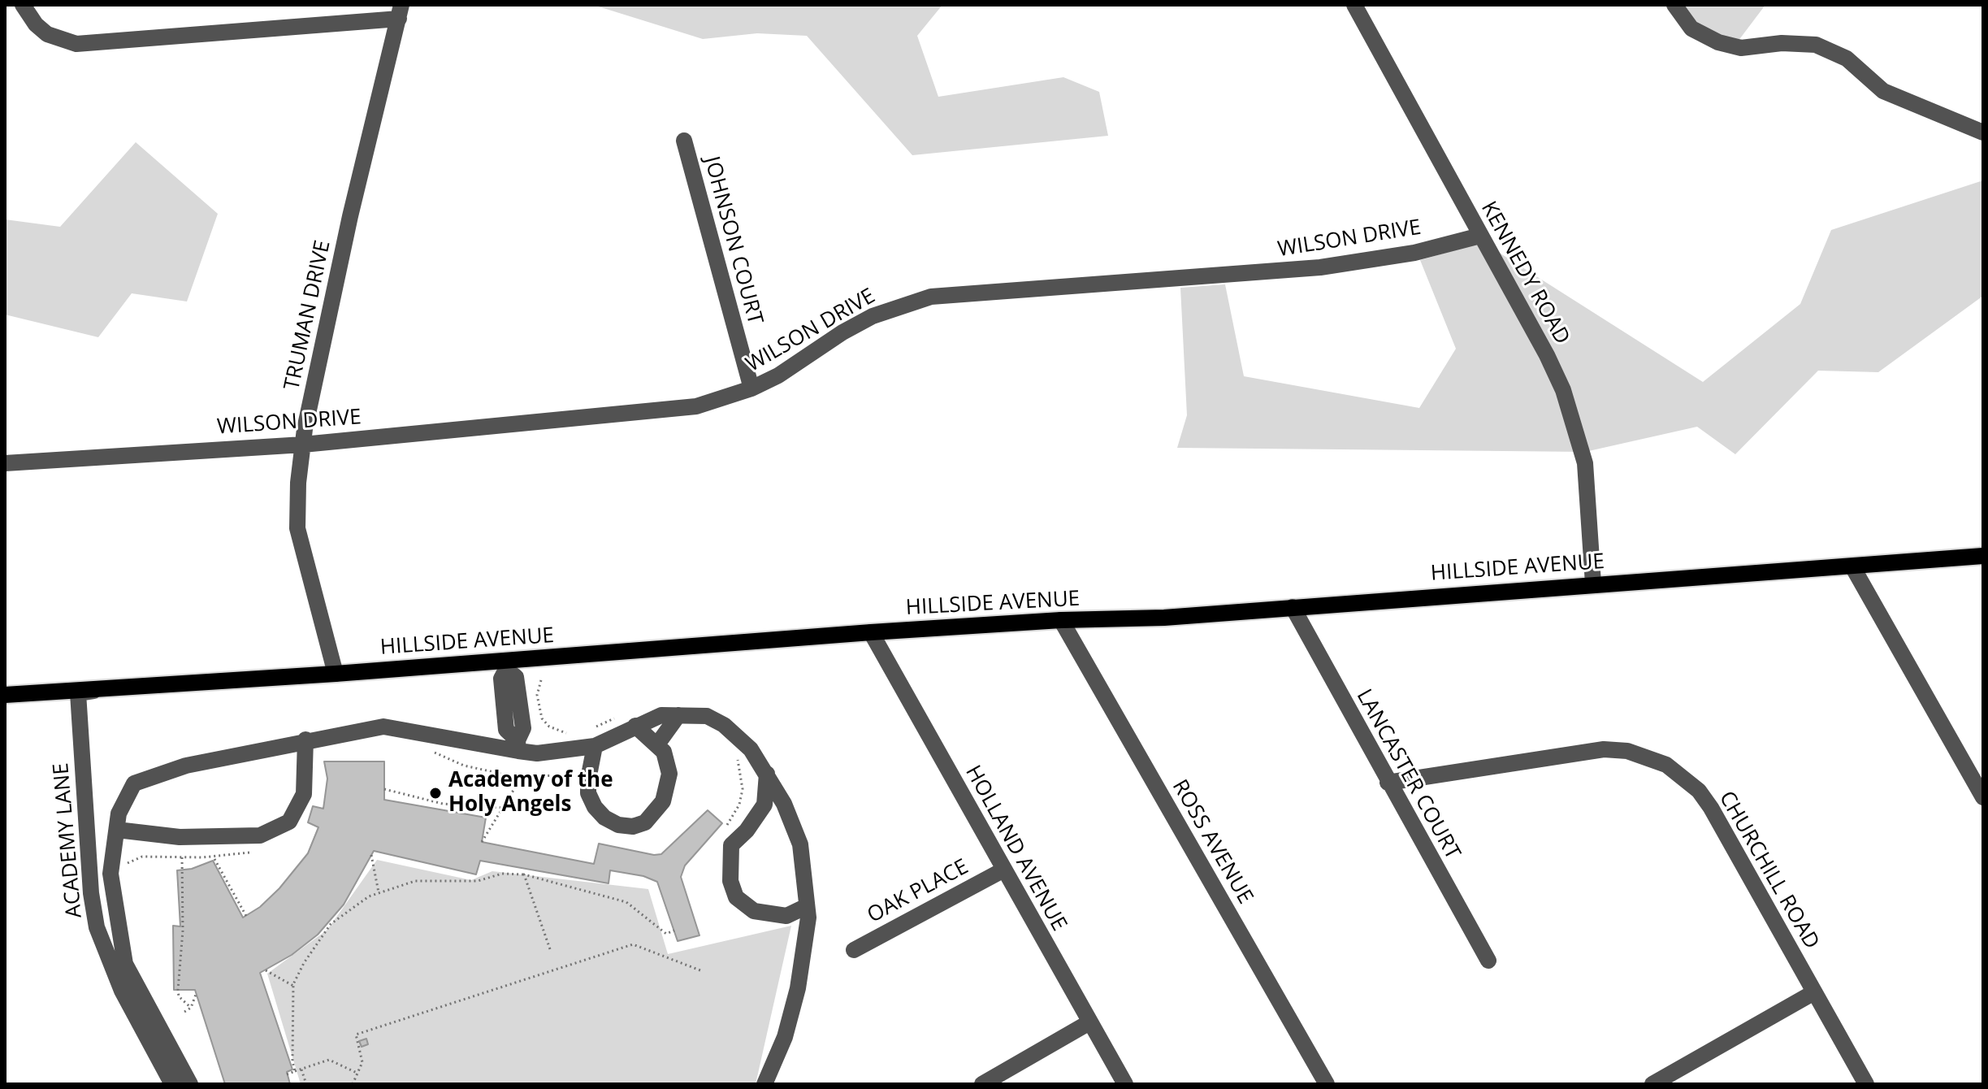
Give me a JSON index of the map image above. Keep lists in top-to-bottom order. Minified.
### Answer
{"streets":{"main road":["HILLSIDE AVENUE"],"street":["WILSON DRIVE","JOHNSON COURT","KENNEDY ROAD","TRUMAN DRIVE","LANCASTER COURT","ACADEMY LANE","ROSS AVENUE","HOLLAND AVENUE","CHURCHILL ROAD","OAK PLACE"]},"crossings":[["WILSON DRIVE","JOHNSON COURT"],["WILSON DRIVE","KENNEDY ROAD"],["WILSON DRIVE","TRUMAN DRIVE"],["KENNEDY ROAD","HILLSIDE AVENUE"],["TRUMAN DRIVE","HILLSIDE AVENUE"],["HILLSIDE AVENUE","LANCASTER COURT"],["HILLSIDE AVENUE","ACADEMY LANE"],["HILLSIDE AVENUE","ROSS AVENUE"],["HILLSIDE AVENUE","HOLLAND AVENUE"],["LANCASTER COURT","CHURCHILL ROAD"],["HOLLAND AVENUE","OAK PLACE"]],"places":["Academy of the Holy Angels"]}
